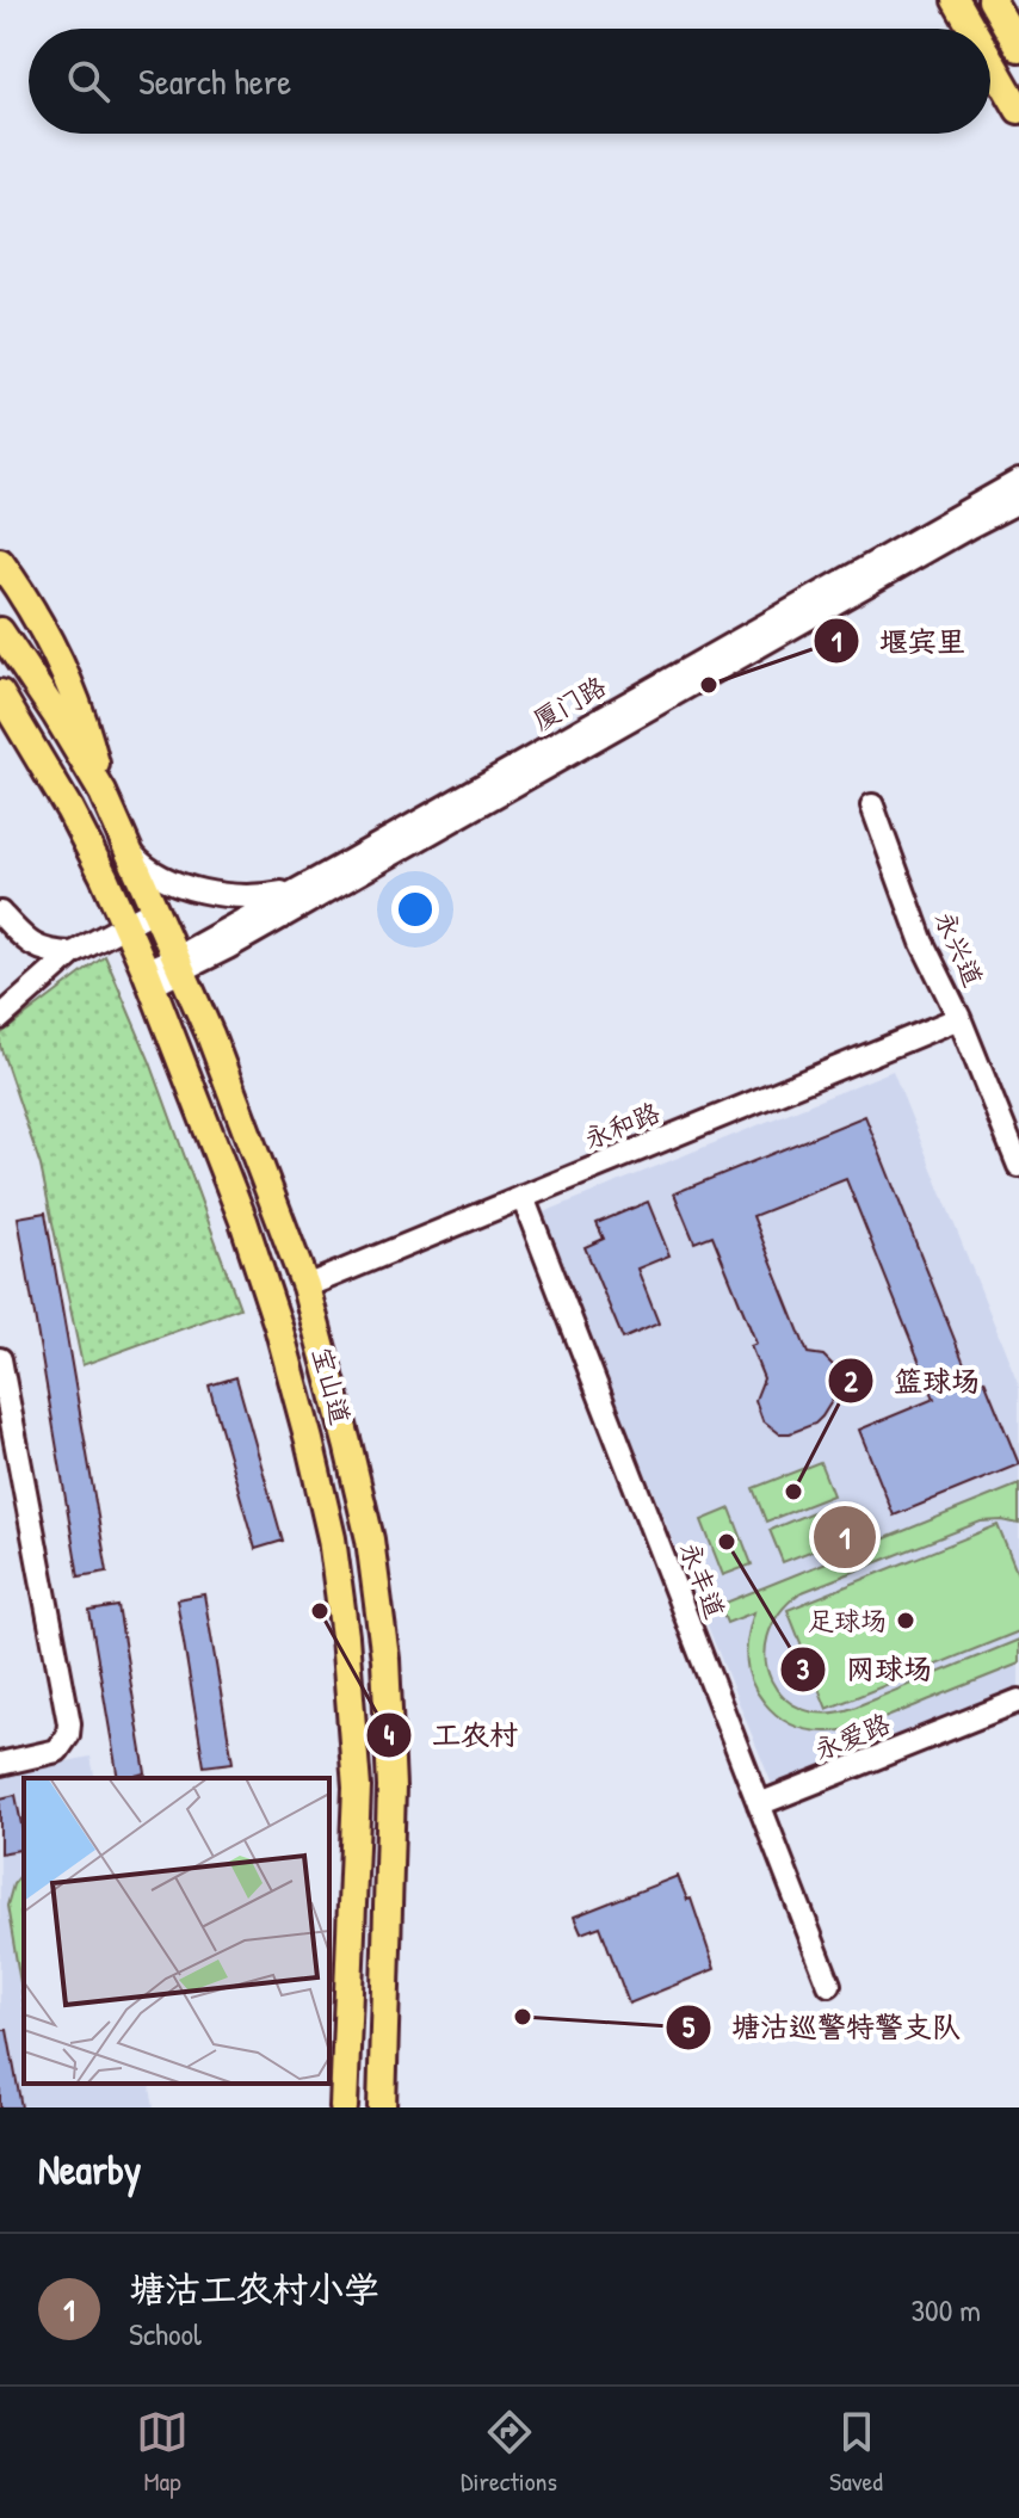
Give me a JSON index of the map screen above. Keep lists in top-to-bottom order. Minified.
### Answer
{"streets":{"main road":["宝山道"],"street":["厦门路","永兴道","永和路","永丰道","永爱路"]},"crossings":[["厦门路","宝山道"],["永兴道","永和路"],["永和路","宝山道"],["永和路","永丰道"],["永丰道","永爱路"]],"places":["堰宾里","篮球场","网球场","工农村","足球场","塘沽巡警特警支队"],"page":{"search":"Search here","pins":"1","heading":"Nearby","list":[{"mark":"1","name":"塘沽工农村小学","note":"School","value":"300 m"}],"nav":["Map","Directions","Saved"]}}
